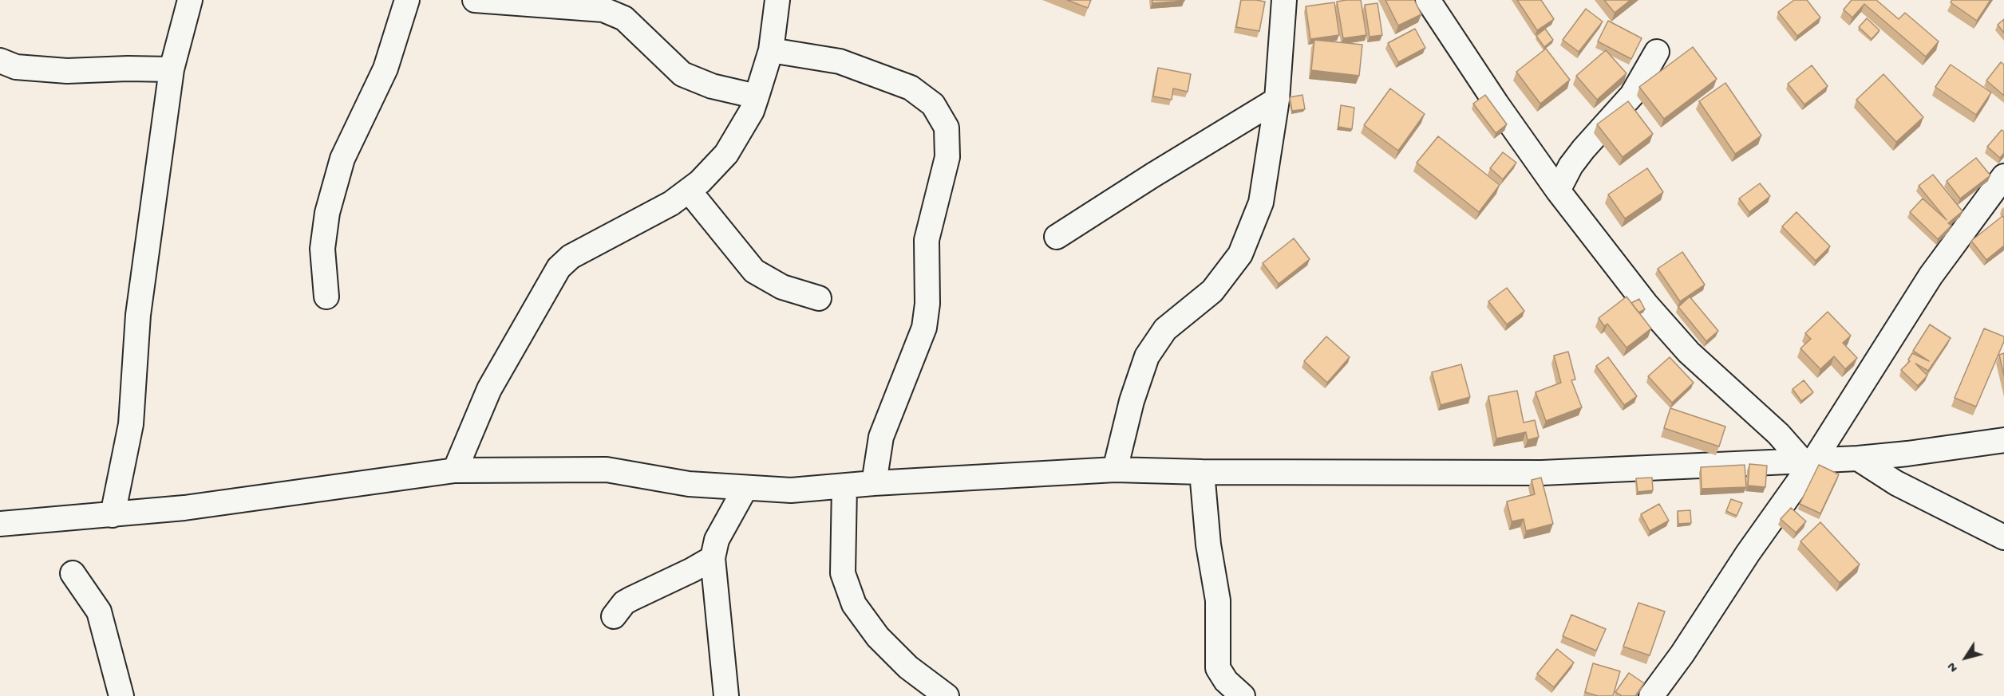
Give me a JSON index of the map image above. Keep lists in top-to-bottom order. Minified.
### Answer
{"north":"bottom left"}
